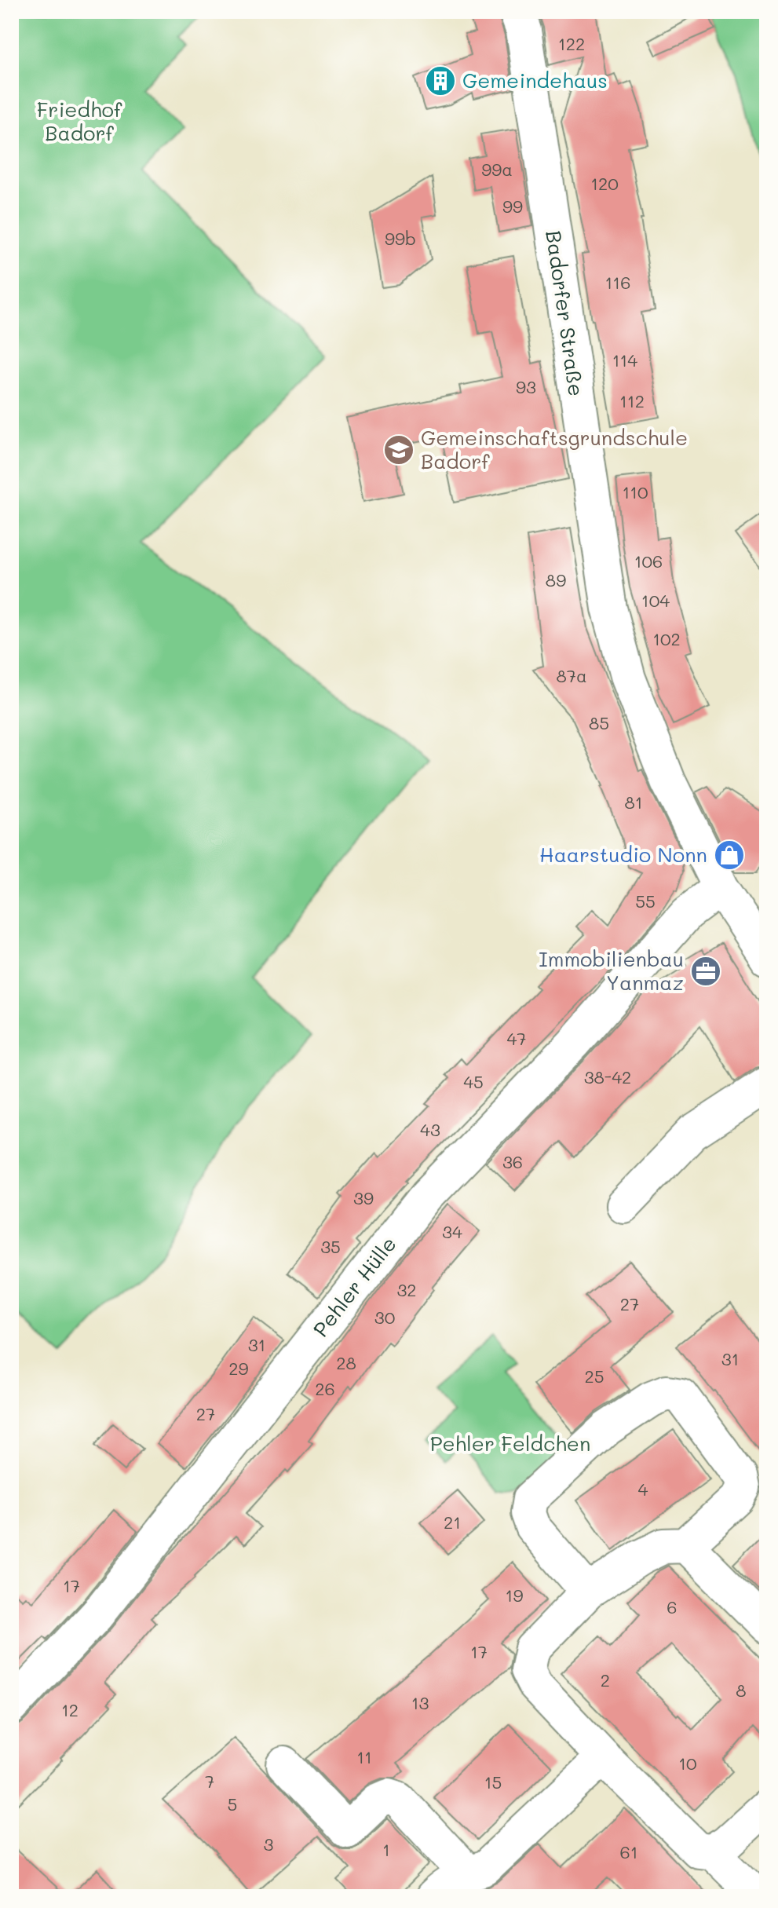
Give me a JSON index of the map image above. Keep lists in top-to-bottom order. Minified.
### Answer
{"streets":{"street":["Badorfer Straße","Pehler Hülle"]},"crossings":[["Badorfer Straße","Pehler Hülle"]],"parks":["Friedhof Badorf","Pehler Feldchen"],"places":{"building":["Gemeindehaus"],"school or university":["Gemeinschaftsgrundschule Badorf"],"shop":["Haarstudio Nonn"],"office":["Immobilienbau Yanmaz"]},"house_numbers":["122","99a","120","99","99b","116","114","93","112","110","106","89","104","102","87a","85","81","55","47","38-42","45","43","36","39","34","35","32","27","30","31","31","28","29","25","26","27","4","21","17","19","6","17","2","8","13","12","11","10","7","15","5","3","1","61"]}
